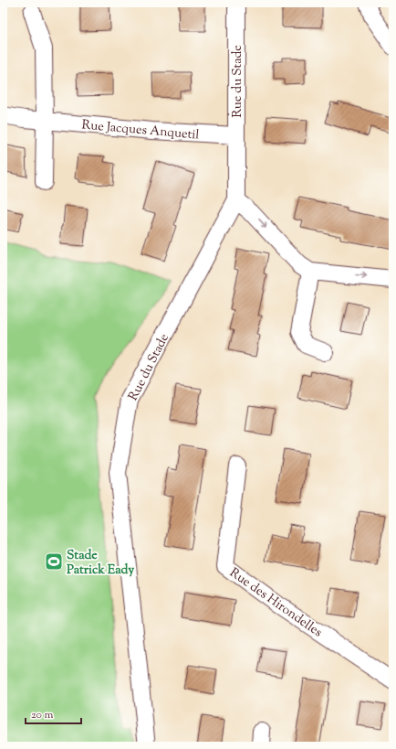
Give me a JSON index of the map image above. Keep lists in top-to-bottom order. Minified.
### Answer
{"streets":{"street":["Rue du Stade","Rue Jacques Anquetil","Rue des Hirondelles"]},"crossings":[["Rue du Stade","Rue Jacques Anquetil"]],"places":{"sports":["Stade Patrick Eady"]},"scale_bar":"20 m"}
